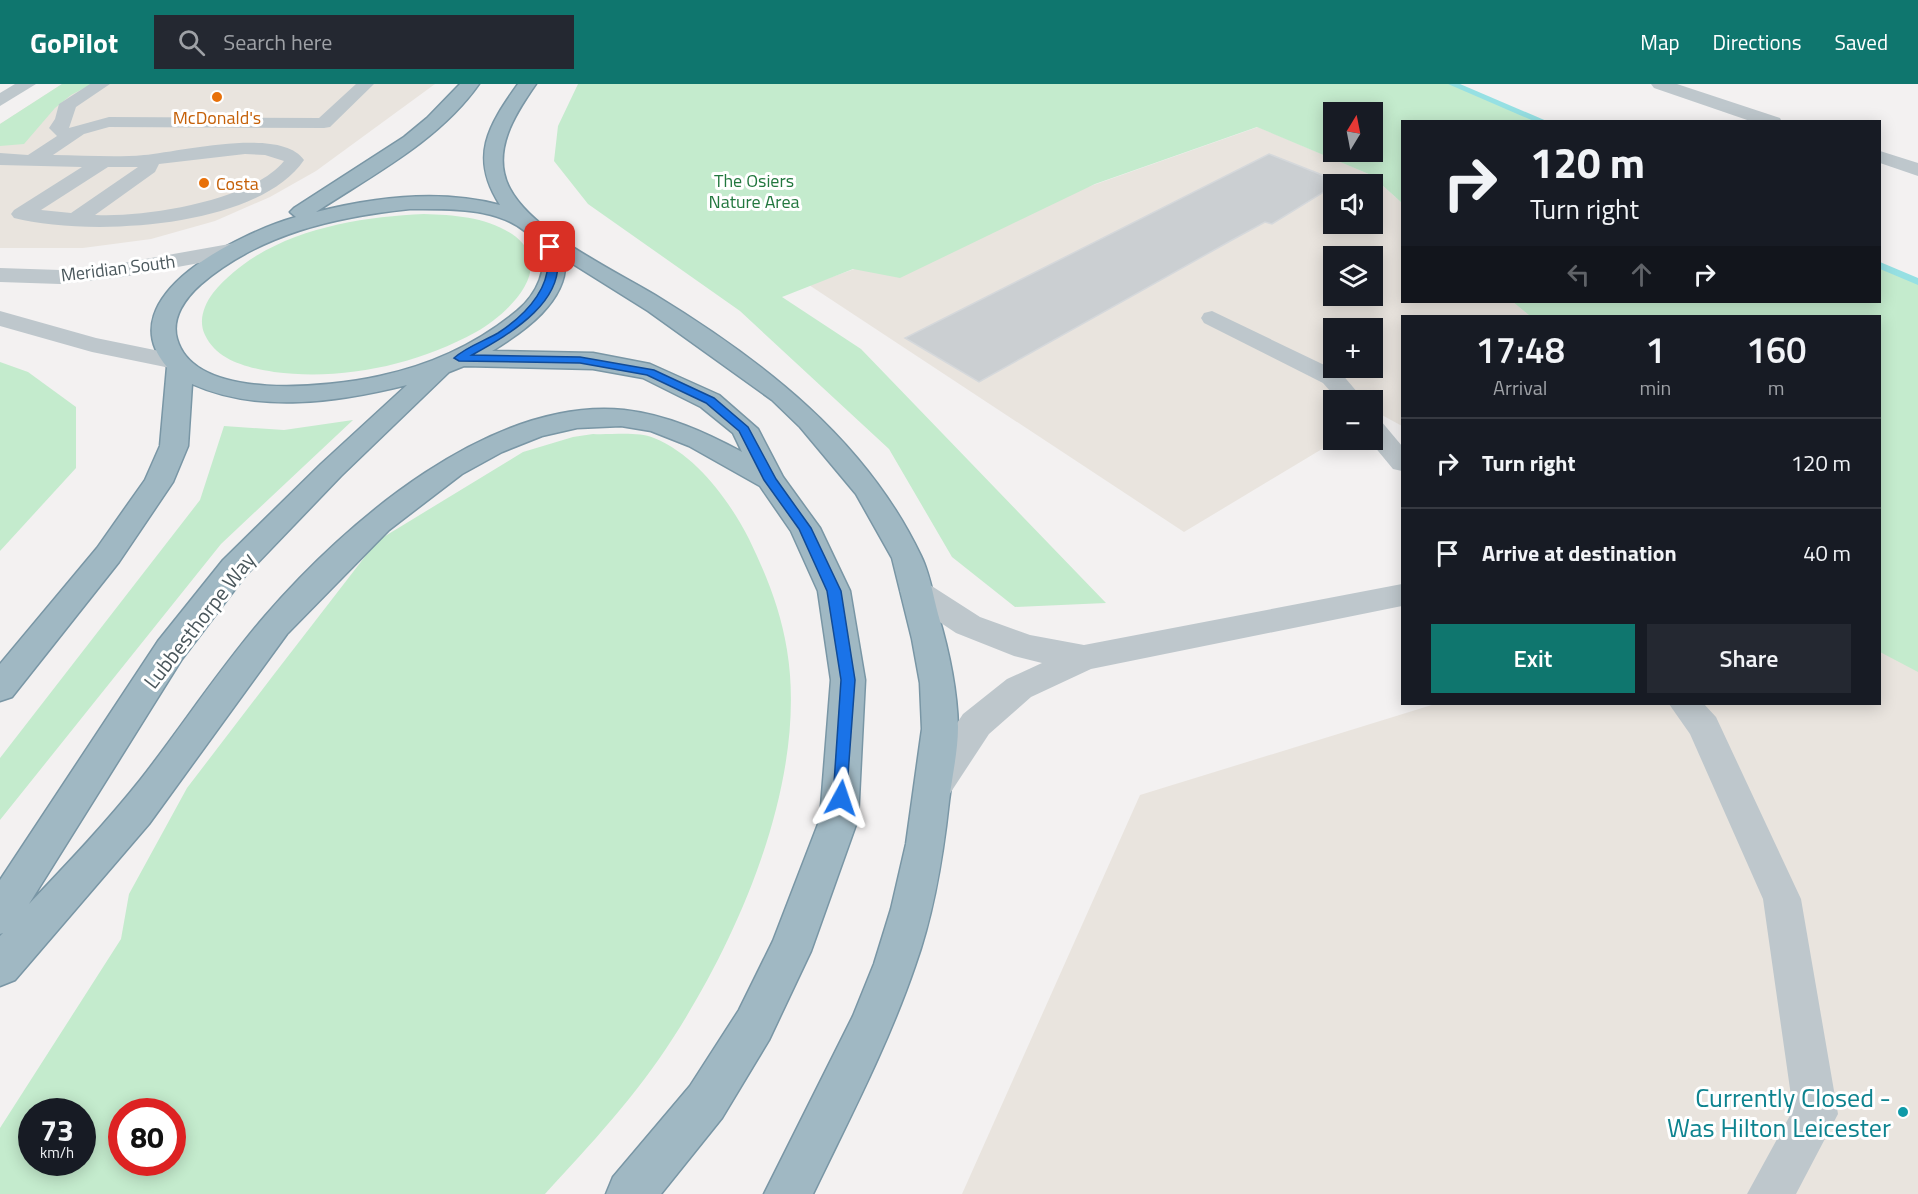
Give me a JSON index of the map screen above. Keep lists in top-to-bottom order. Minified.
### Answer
{"streets":{"highway":["Lubbesthorpe Way"],"street":["Meridian South"]},"parks":["The Osiers Nature Area"],"places":["McDonald's","Costa","Currently Closed - Was Hilton Leicester"],"north":"top","page":{"header":"GoPilot","search":"Search here","nav":["Map","Directions","Saved"],"map_buttons":["+","−"],"turn":["120 m","Turn right"],"eta":["17:48","Arrival","1","min","160","m"],"list":[{"name":"Turn right","value":"120 m"},{"name":"Arrive at destination","value":"40 m"}],"buttons":["Exit","Share"],"speed":"73 km/h","limit":"80"}}
